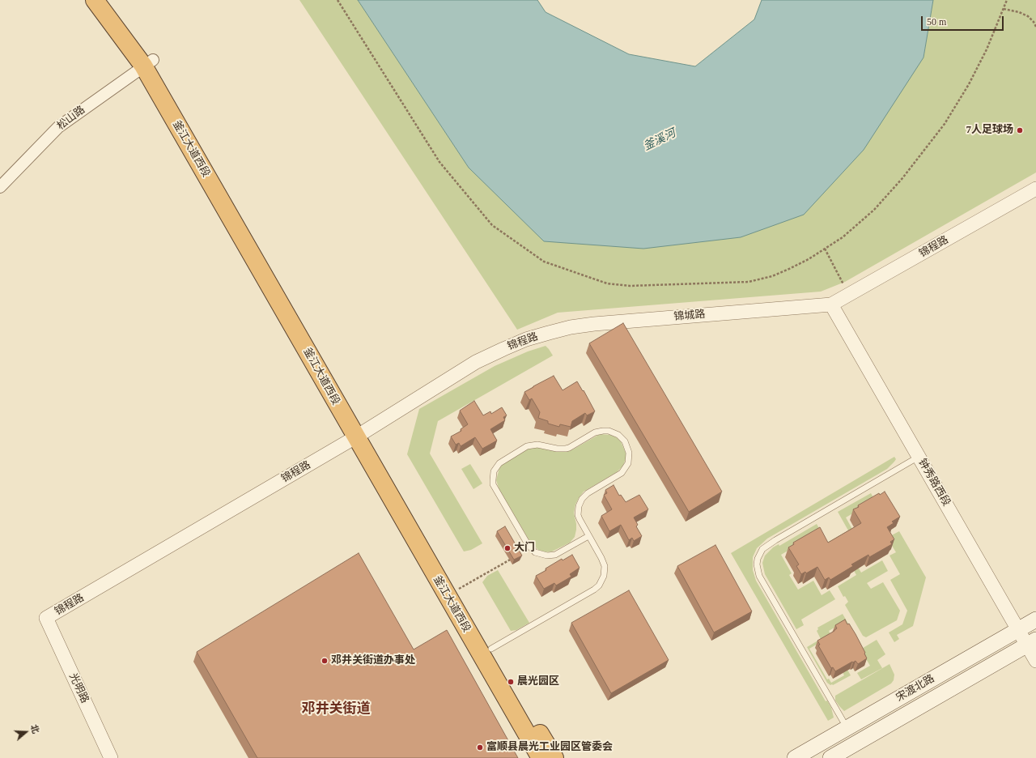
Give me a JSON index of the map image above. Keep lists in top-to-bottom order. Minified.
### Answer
{"streets":{"highway":["釜江大道西段"],"main road":["宋渡北路"],"street":["松山路","锦程路","锦城路","钟秀路西段","光明路"]},"crossings":[["松山路","釜江大道西段"],["釜江大道西段","锦程路"],["锦程路","锦城路"],["锦程路","钟秀路西段"],["锦程路","光明路"],["锦城路","钟秀路西段"],["钟秀路西段","宋渡北路"]],"districts":["邓井关街道"],"water":["釜溪河"],"places":["7人足球场","大门","邓井关街道办事处","晨光园区","富顺县晨光工业园区管委会"],"scale_bar":"50 m","north":"right"}
